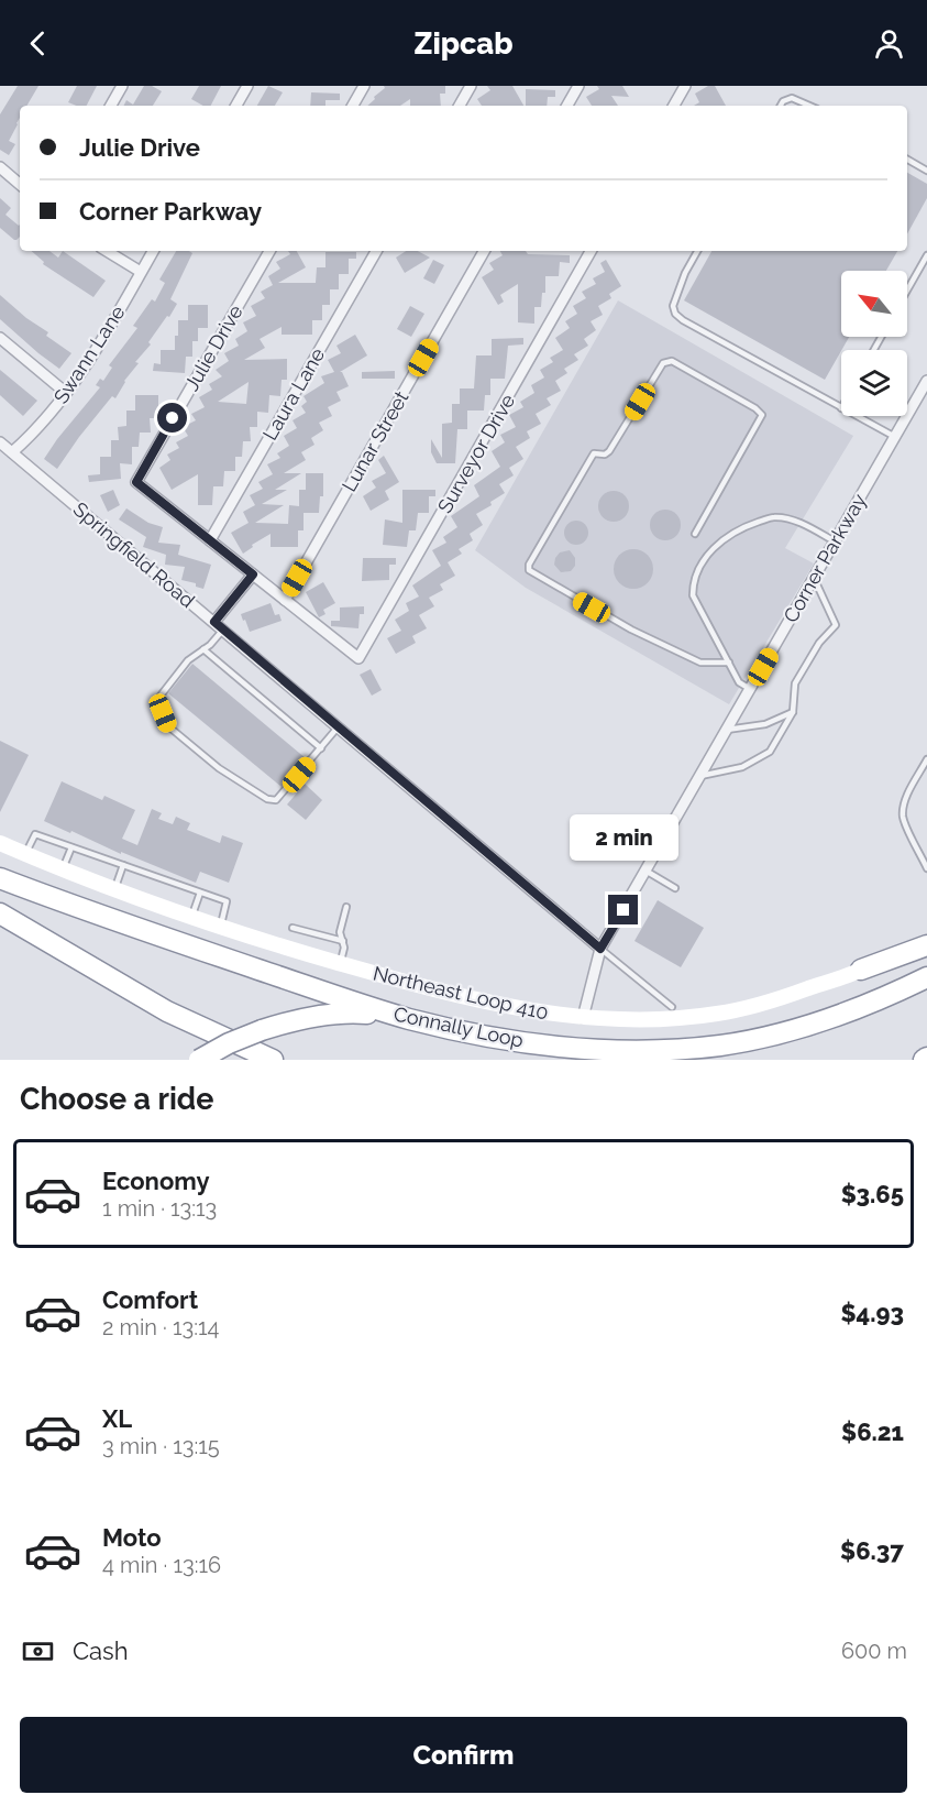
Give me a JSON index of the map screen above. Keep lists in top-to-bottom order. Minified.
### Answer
{"streets":{"highway":["Connally Loop"],"main road":["Northeast Loop 410"],"street":["Julie Drive","Swann Lane","Laura Lane","Lunar Street","Surveyor Drive","Springfield Road","Corner Parkway"]},"crossings":[["Julie Drive","Laura Lane"],["Swann Lane","Springfield Road"],["Lunar Street","Surveyor Drive"],["Springfield Road","Corner Parkway"],["Corner Parkway","Northeast Loop 410"]],"north":"top left","page":{"header":"Zipcab","banner":["Julie Drive","Corner Parkway"],"bubble":"2 min","heading":"Choose a ride","list":[{"name":"Economy","note":"1 min · 13:13","value":"$3.65"},{"name":"Comfort","note":"2 min · 13:14","value":"$4.93"},{"name":"XL","note":"3 min · 13:15","value":"$6.21"},{"name":"Moto","note":"4 min · 13:16","value":"$6.37"}],"pay":["Cash","600 m"],"buttons":"Confirm"}}
